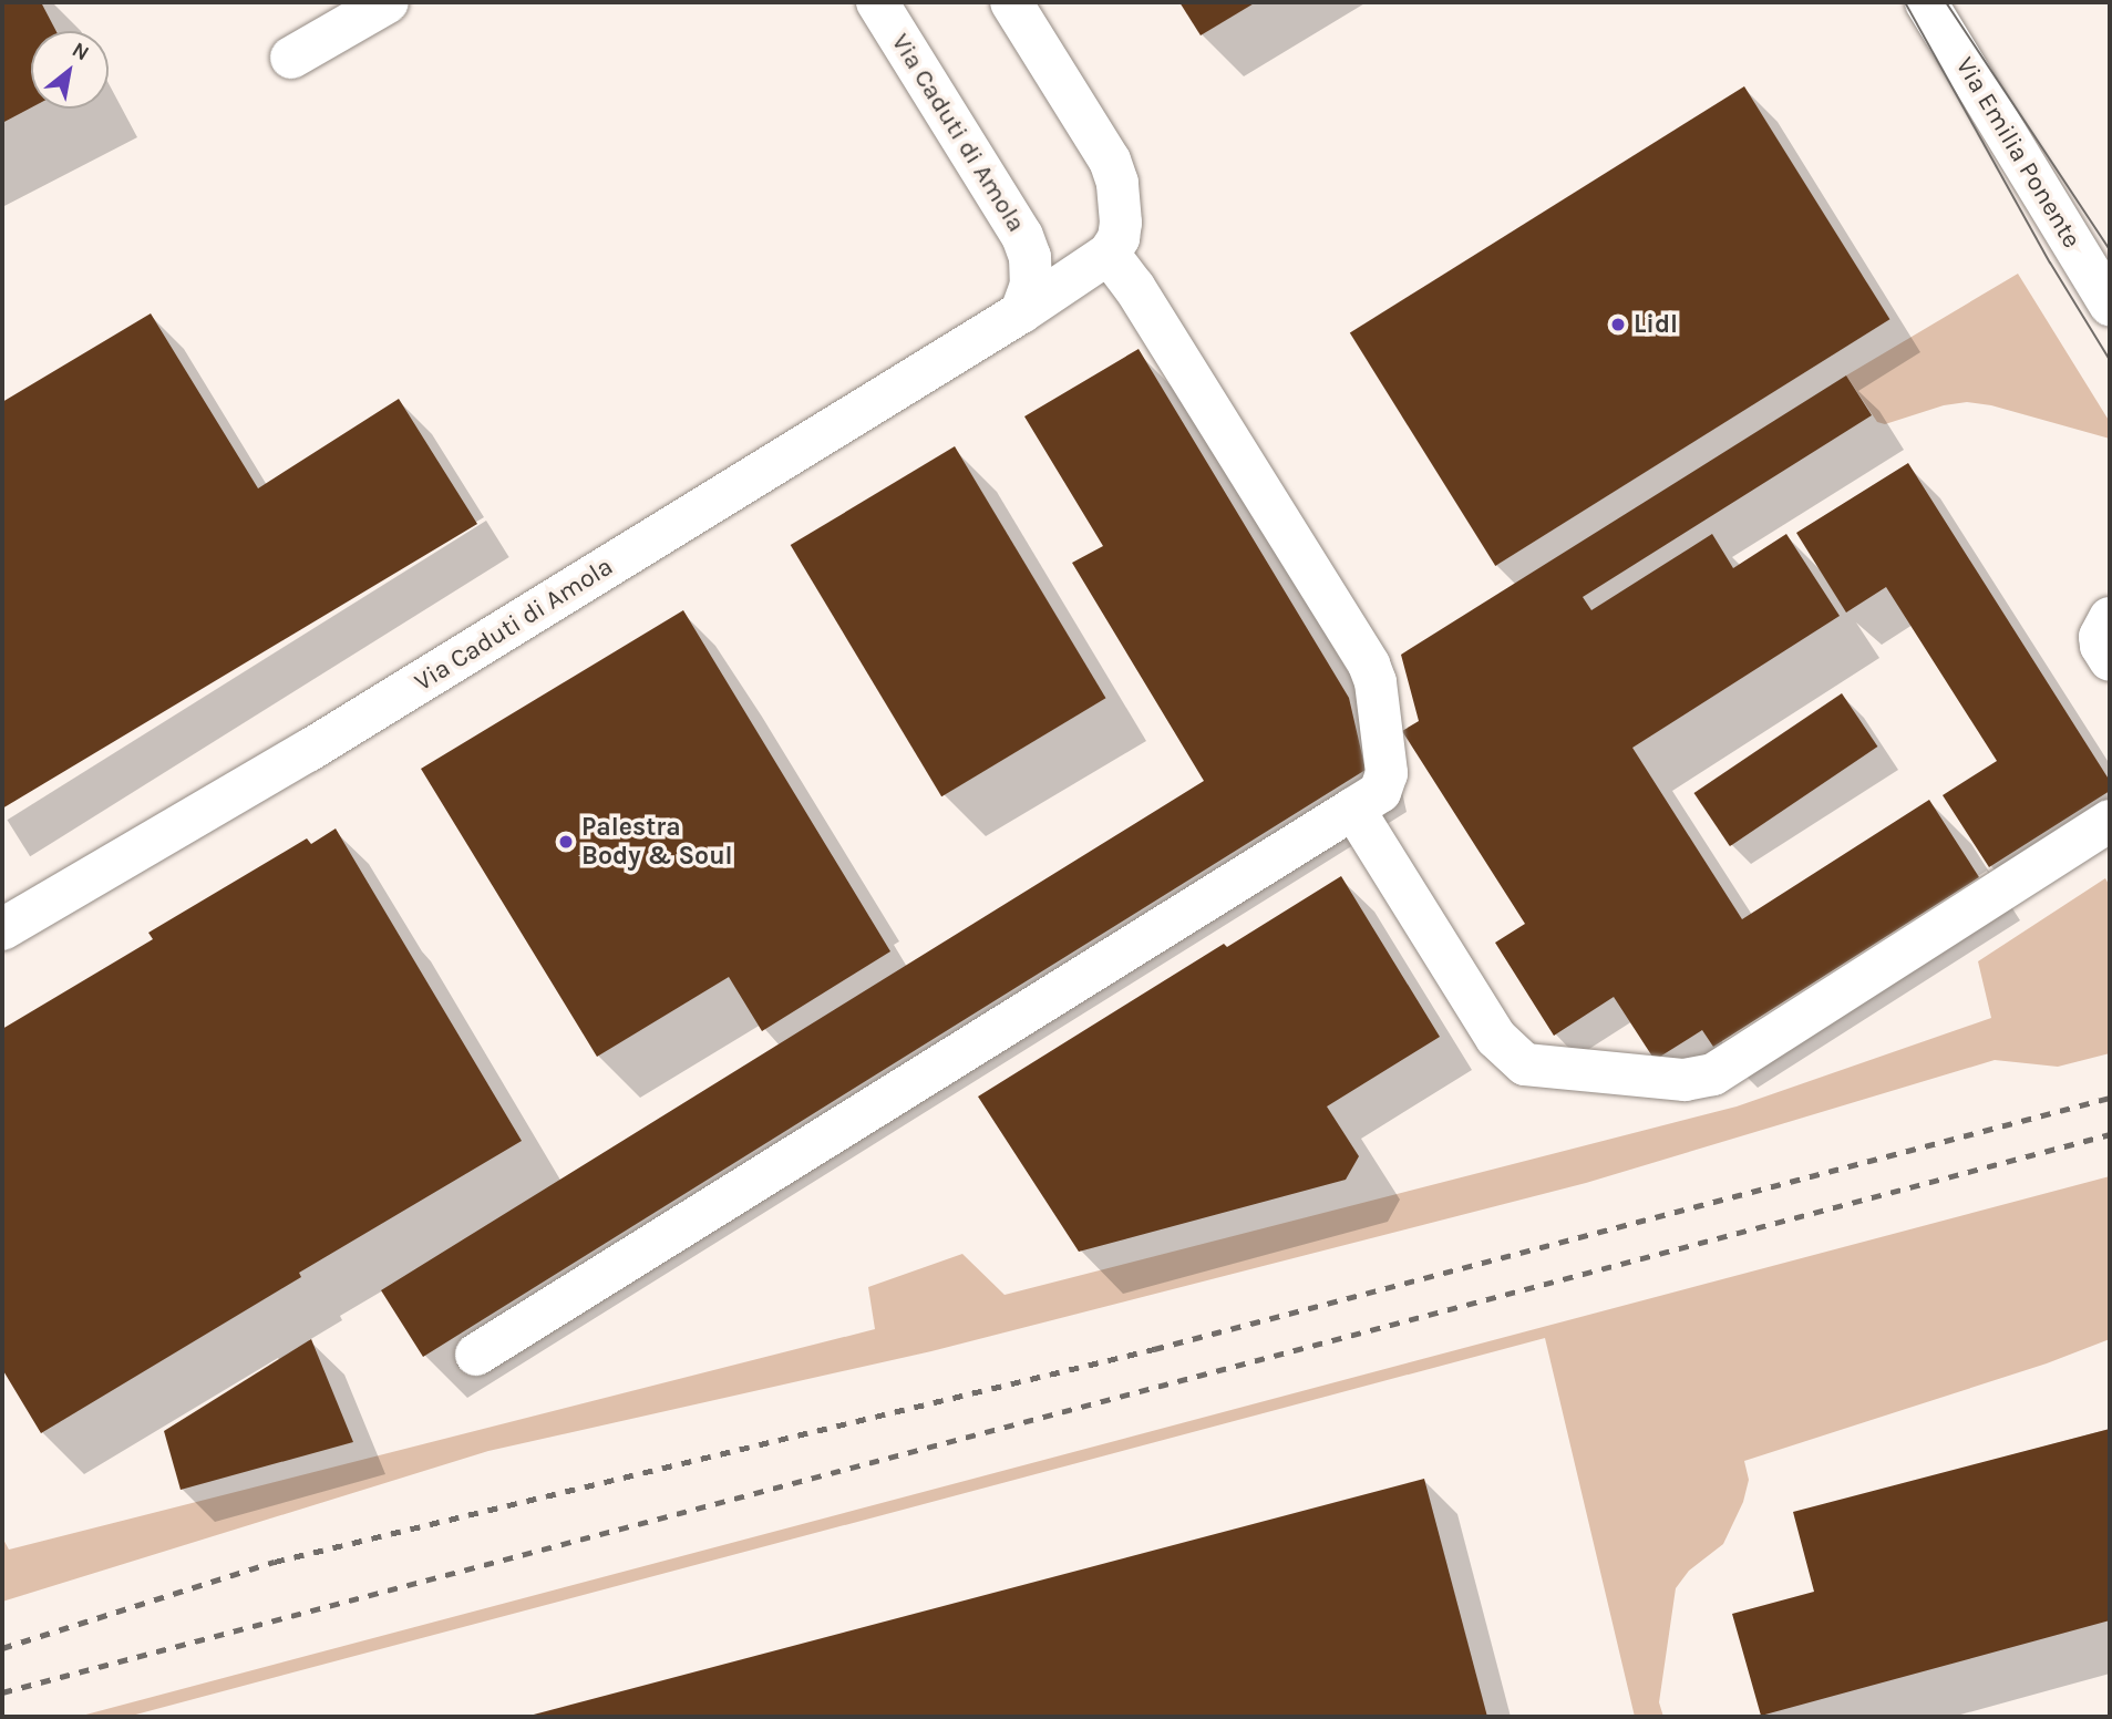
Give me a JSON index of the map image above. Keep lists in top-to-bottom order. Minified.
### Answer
{"streets":{"street":["Via Caduti di Amola","Via Emilia Ponente"]},"places":["Lidl","Palestra Body & Soul"],"north":"top right"}
